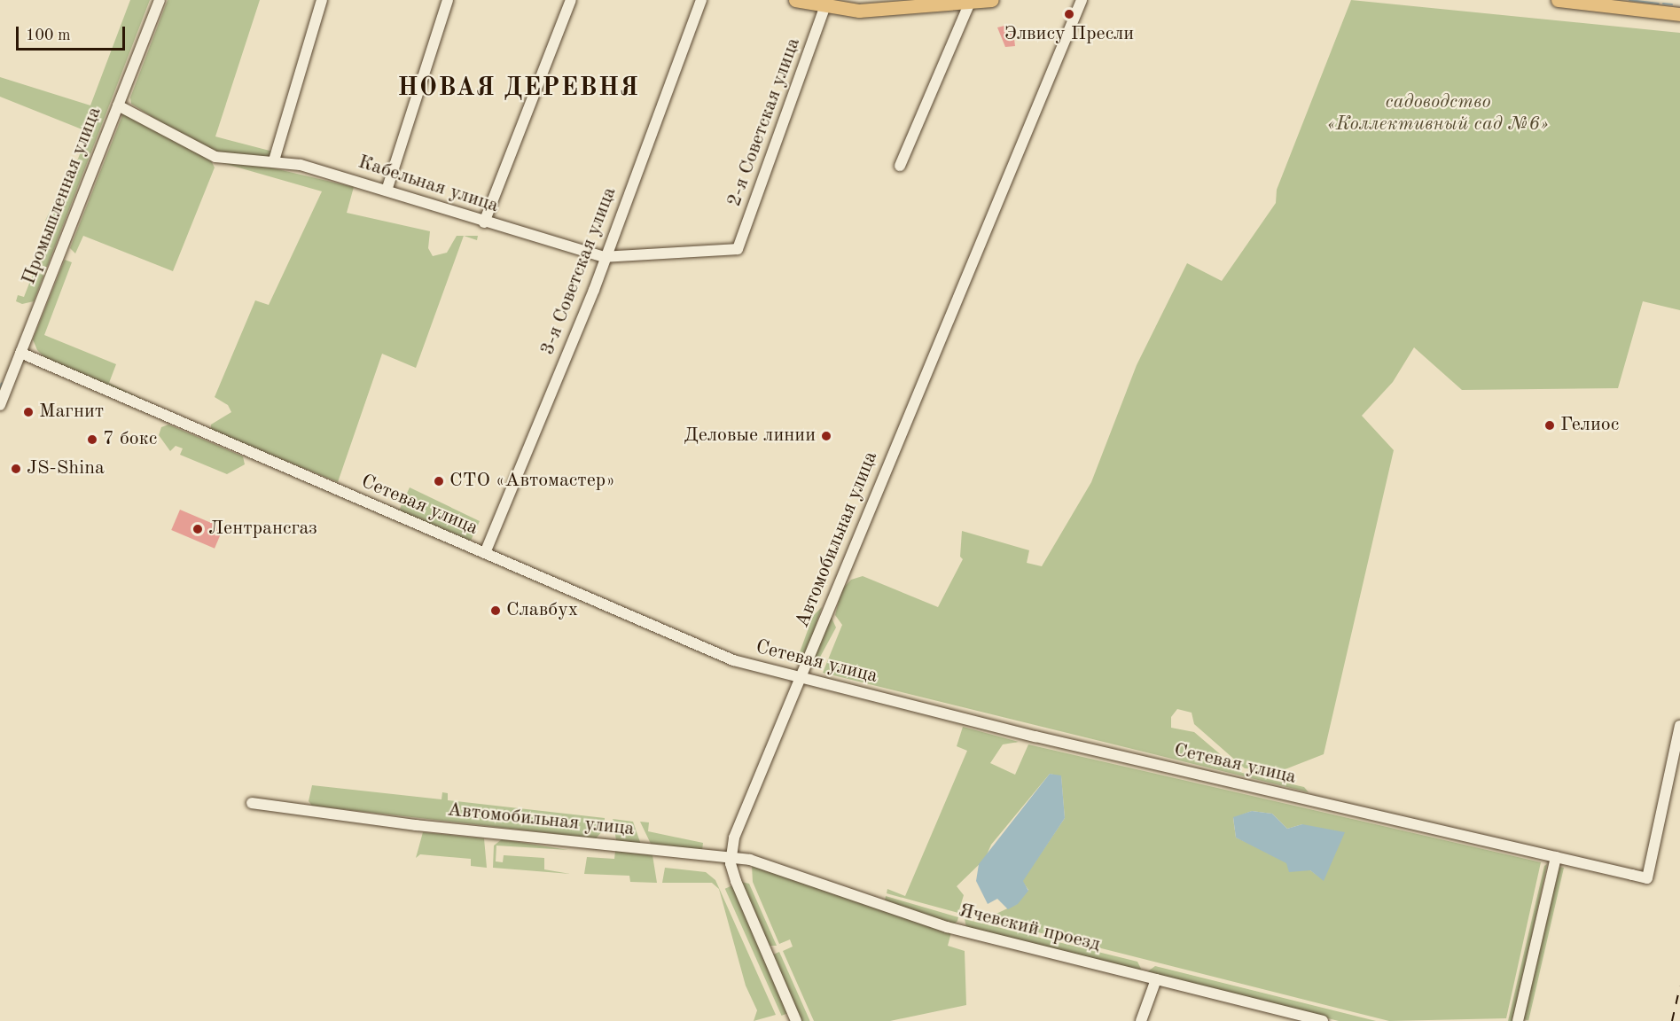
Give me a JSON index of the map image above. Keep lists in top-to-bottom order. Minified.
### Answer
{"streets":{"street":["2-я Советская улица","Кабельная улица","Промышленная улица","3-я Советская улица","Сетевая улица","Автомобильная улица","Ячевский проезд"]},"crossings":[["2-я Советская улица","Кабельная улица"],["Кабельная улица","Промышленная улица"],["Кабельная улица","3-я Советская улица"],["Промышленная улица","Сетевая улица"],["3-я Советская улица","Сетевая улица"],["Сетевая улица","Автомобильная улица"],["Автомобильная улица","Ячевский проезд"]],"districts":["НОВАЯ ДЕРЕВНЯ"],"parks":["садоводство «Коллективный сад №6»"],"places":["Элвису Пресли","Магнит","Гелиос","Деловые линии","7 бокс","JS-Shina","СТО «Автомастер»","Лентрансгаз","Славбух"],"scale_bar":"100 m"}
